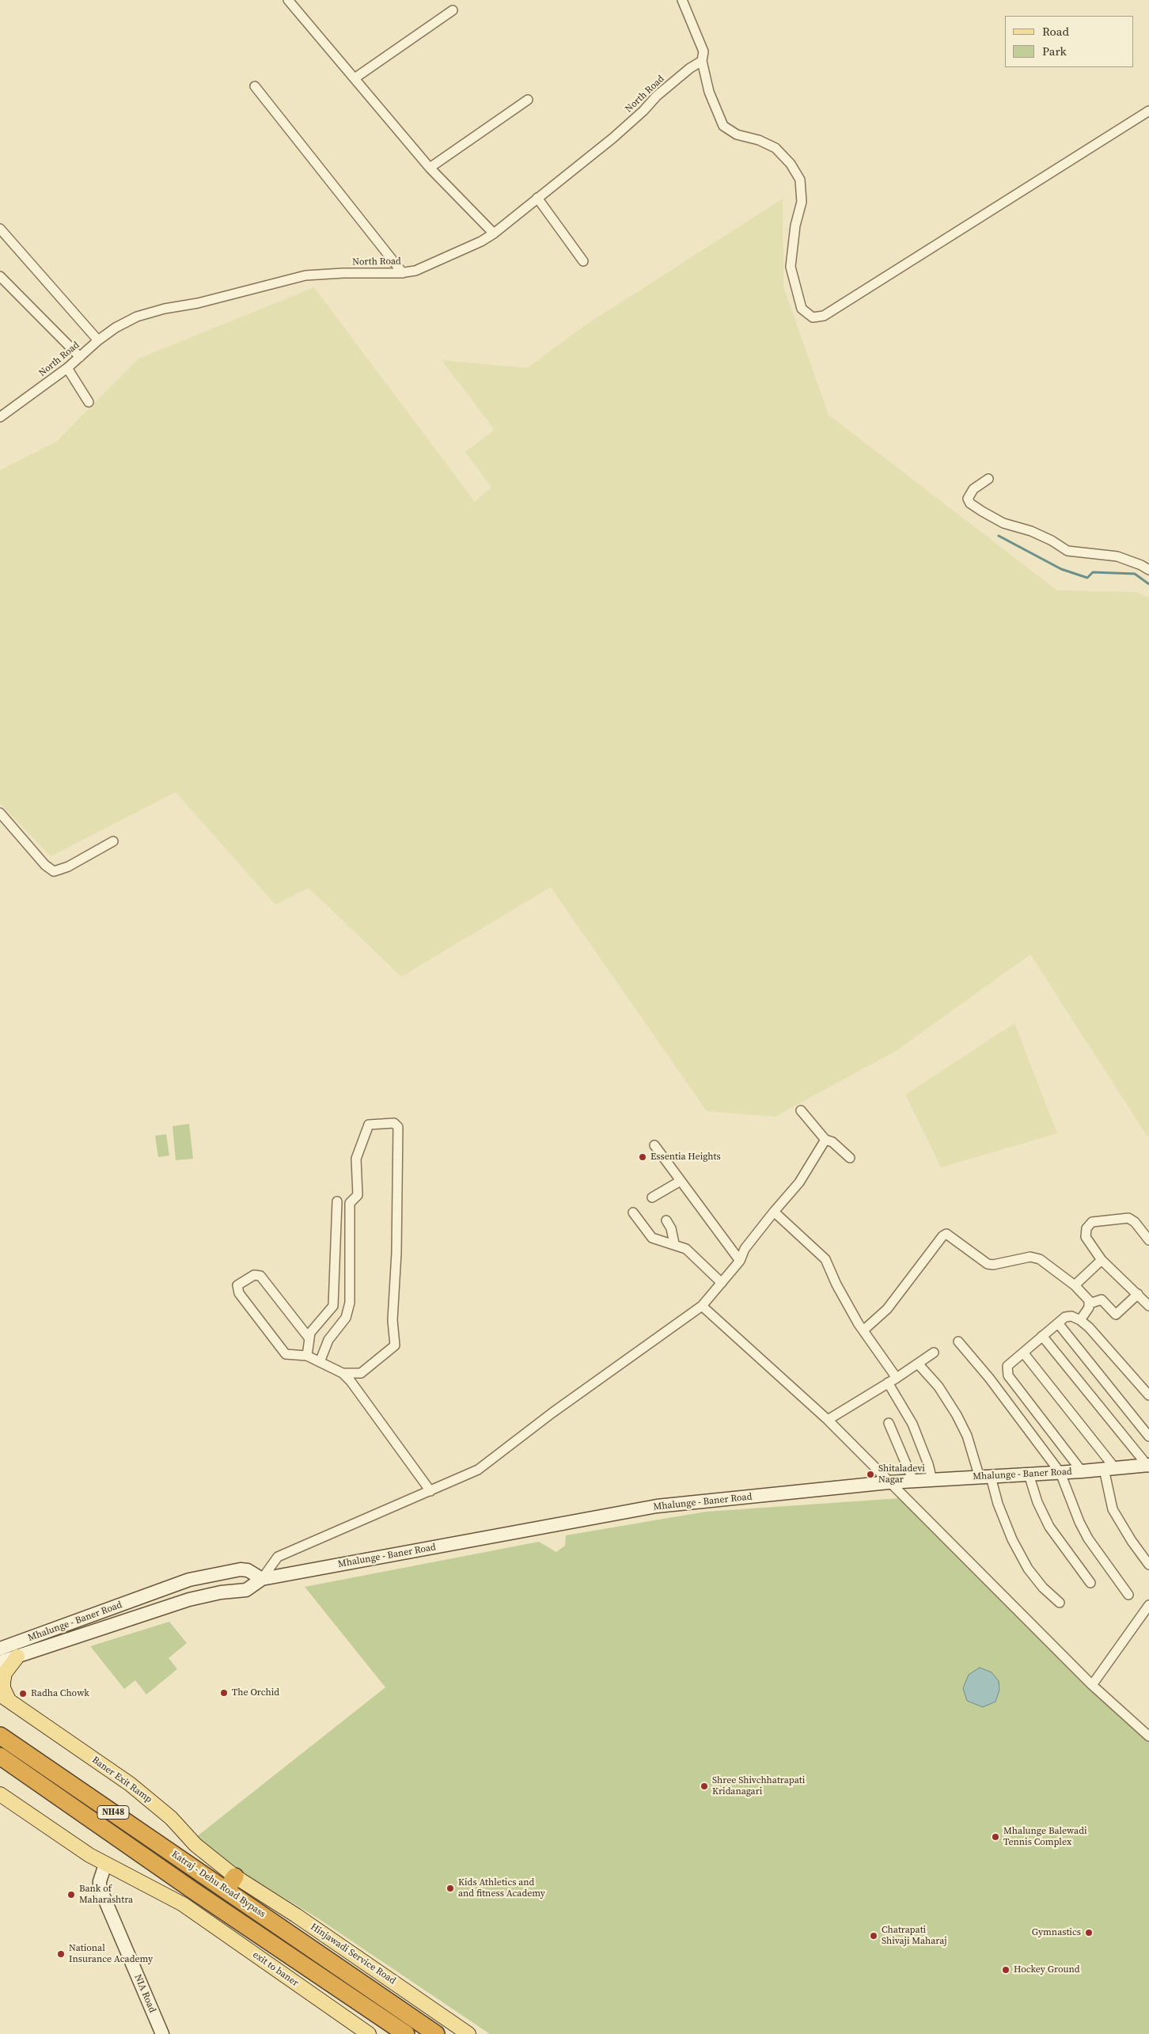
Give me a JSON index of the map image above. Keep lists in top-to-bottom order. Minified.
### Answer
{"streets":{"highway":["NH48","Katraj - Dehu Road Bypass"],"main road":["Mhalunge - Baner Road","Baner Exit Ramp","Hinjawadi Service Road","exit to baner","NIA Road"],"street":["North Road"]},"crossings":[["Baner Exit Ramp","Katraj - Dehu Road Bypass"],["Baner Exit Ramp","Hinjawadi Service Road"],["Katraj - Dehu Road Bypass","Hinjawadi Service Road"]],"places":["Essentia Heights","Shitaladevi Nagar","The Orchid","Radha Chowk","Shree Shivchhatrapati Kridanagari","Mhalunge Balewadi Tennis Complex","Kids Athletics and and fitness Academy","Bank of Maharashtra","Gymnastics","Chatrapati Shivaji Maharaj","National Insurance Academy","Hockey Ground"],"legend":["Road","Park"]}
